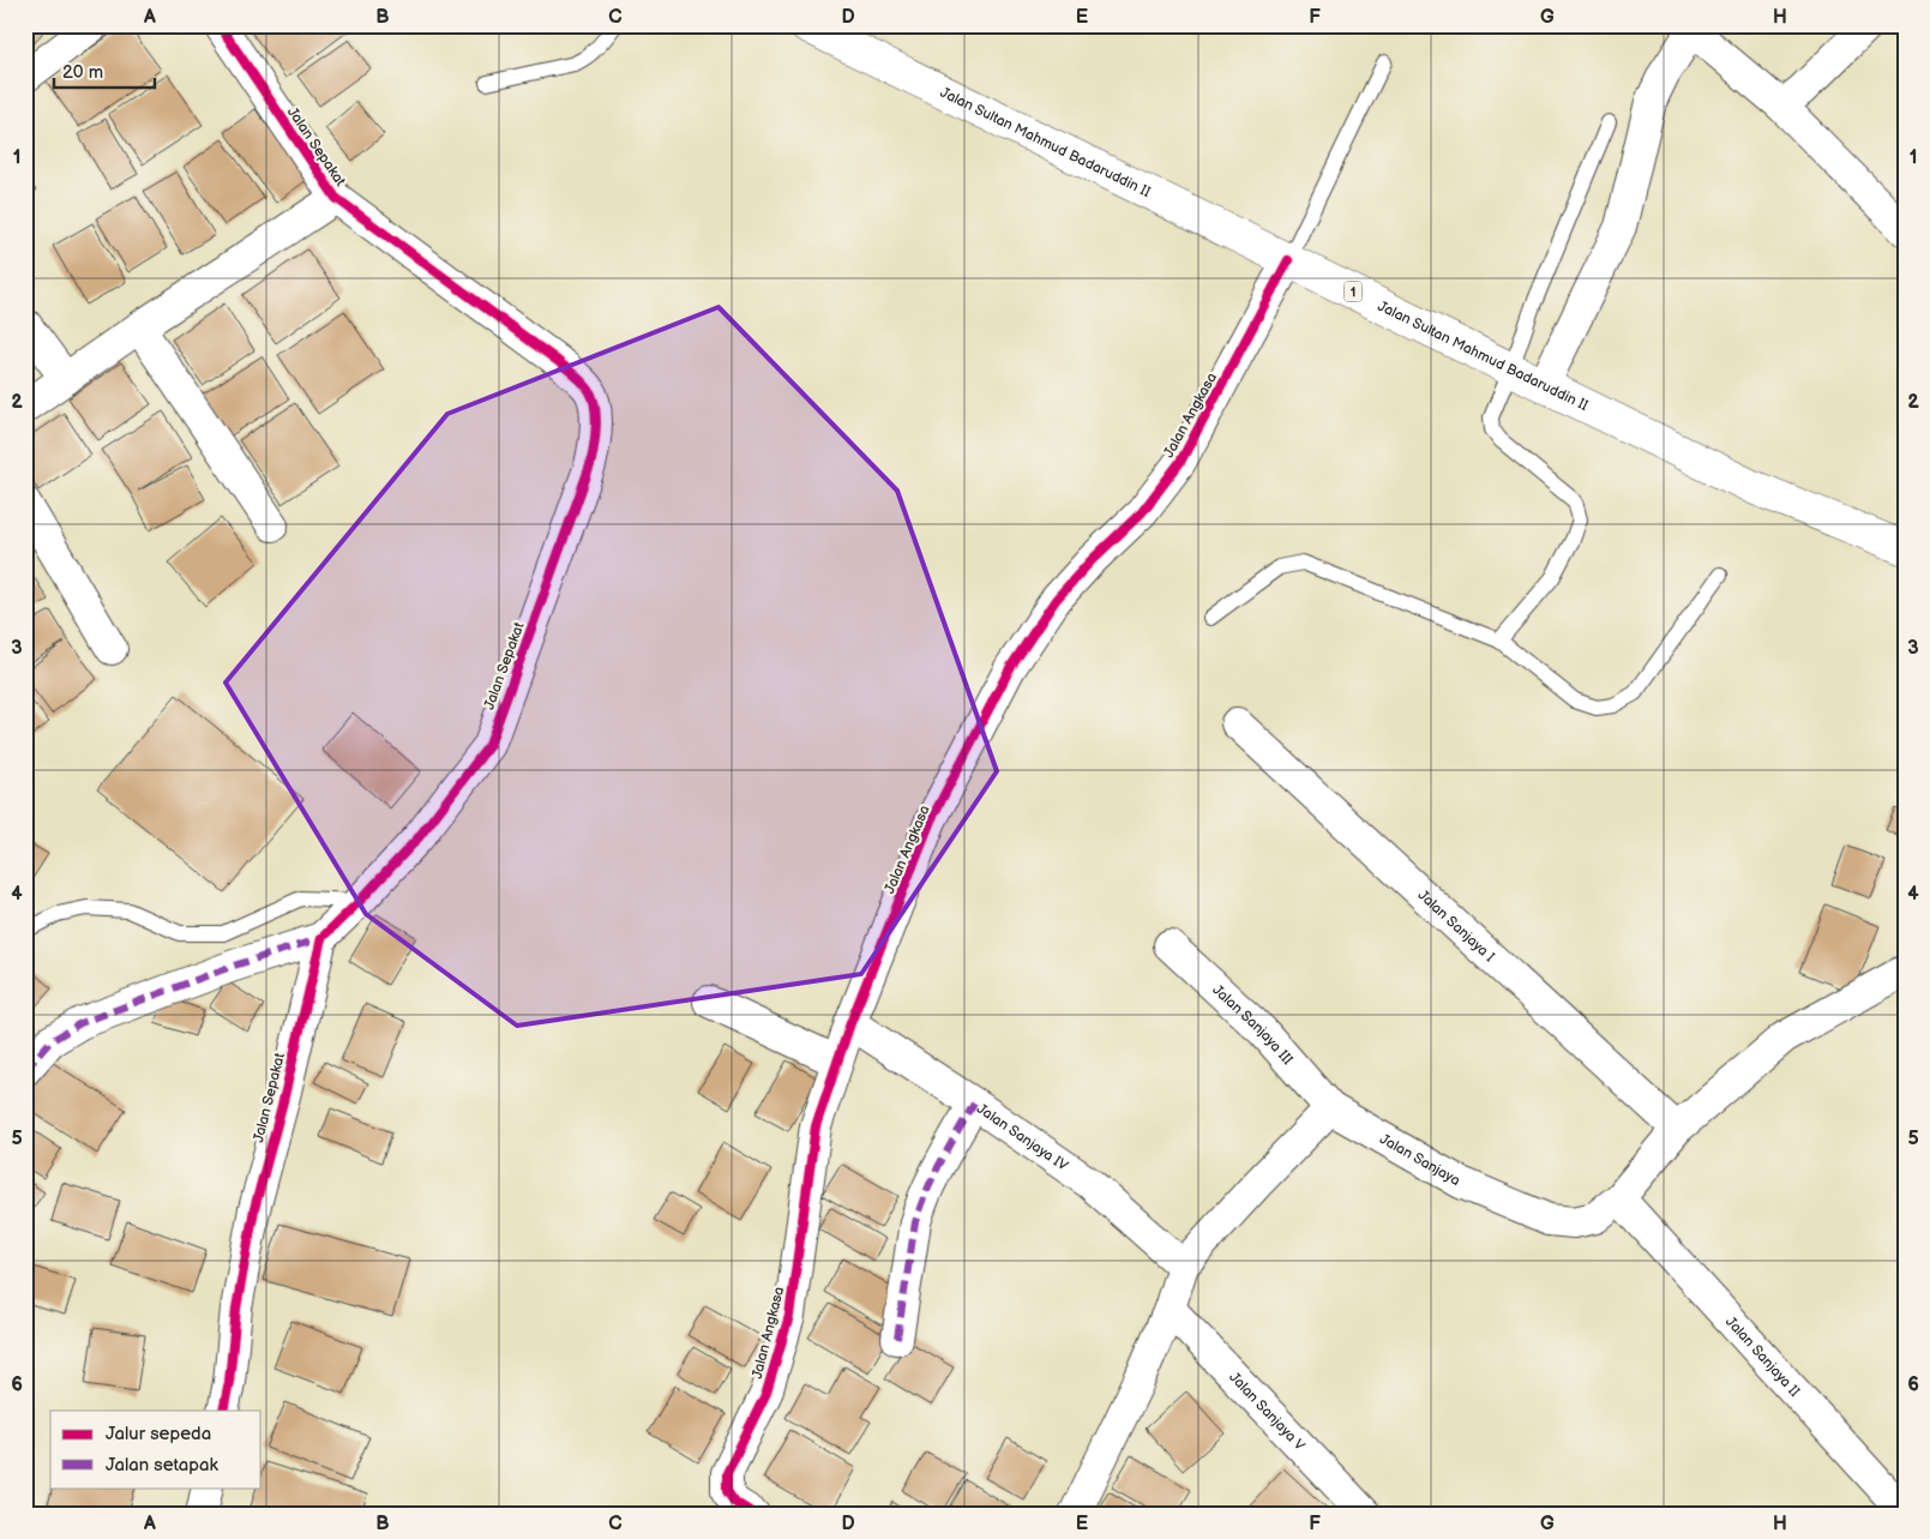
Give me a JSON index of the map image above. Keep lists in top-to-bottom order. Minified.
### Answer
{"streets":{"highway":["Jalan Sultan Mahmud Badaruddin II","1"],"street":["Jalan Sepakat","Jalan Angkasa","Jalan Sanjaya I","Jalan Sanjaya III","Jalan Sanjaya IV","Jalan Sanjaya","Jalan Sanjaya II","Jalan Sanjaya V"]},"crossings":[["Jalan Sultan Mahmud Badaruddin II","Jalan Angkasa"],["Jalan Angkasa","Jalan Sanjaya IV"],["Jalan Sanjaya I","Jalan Sanjaya"],["Jalan Sanjaya III","Jalan Sanjaya"],["Jalan Sanjaya","Jalan Sanjaya II"]],"legend":["Jalur sepeda","Jalan setapak"],"scale_bar":"20 m","grid":{"columns":["A","B","C","D","E","F","G","H"],"rows":["1","2","3","4","5","6"]}}
